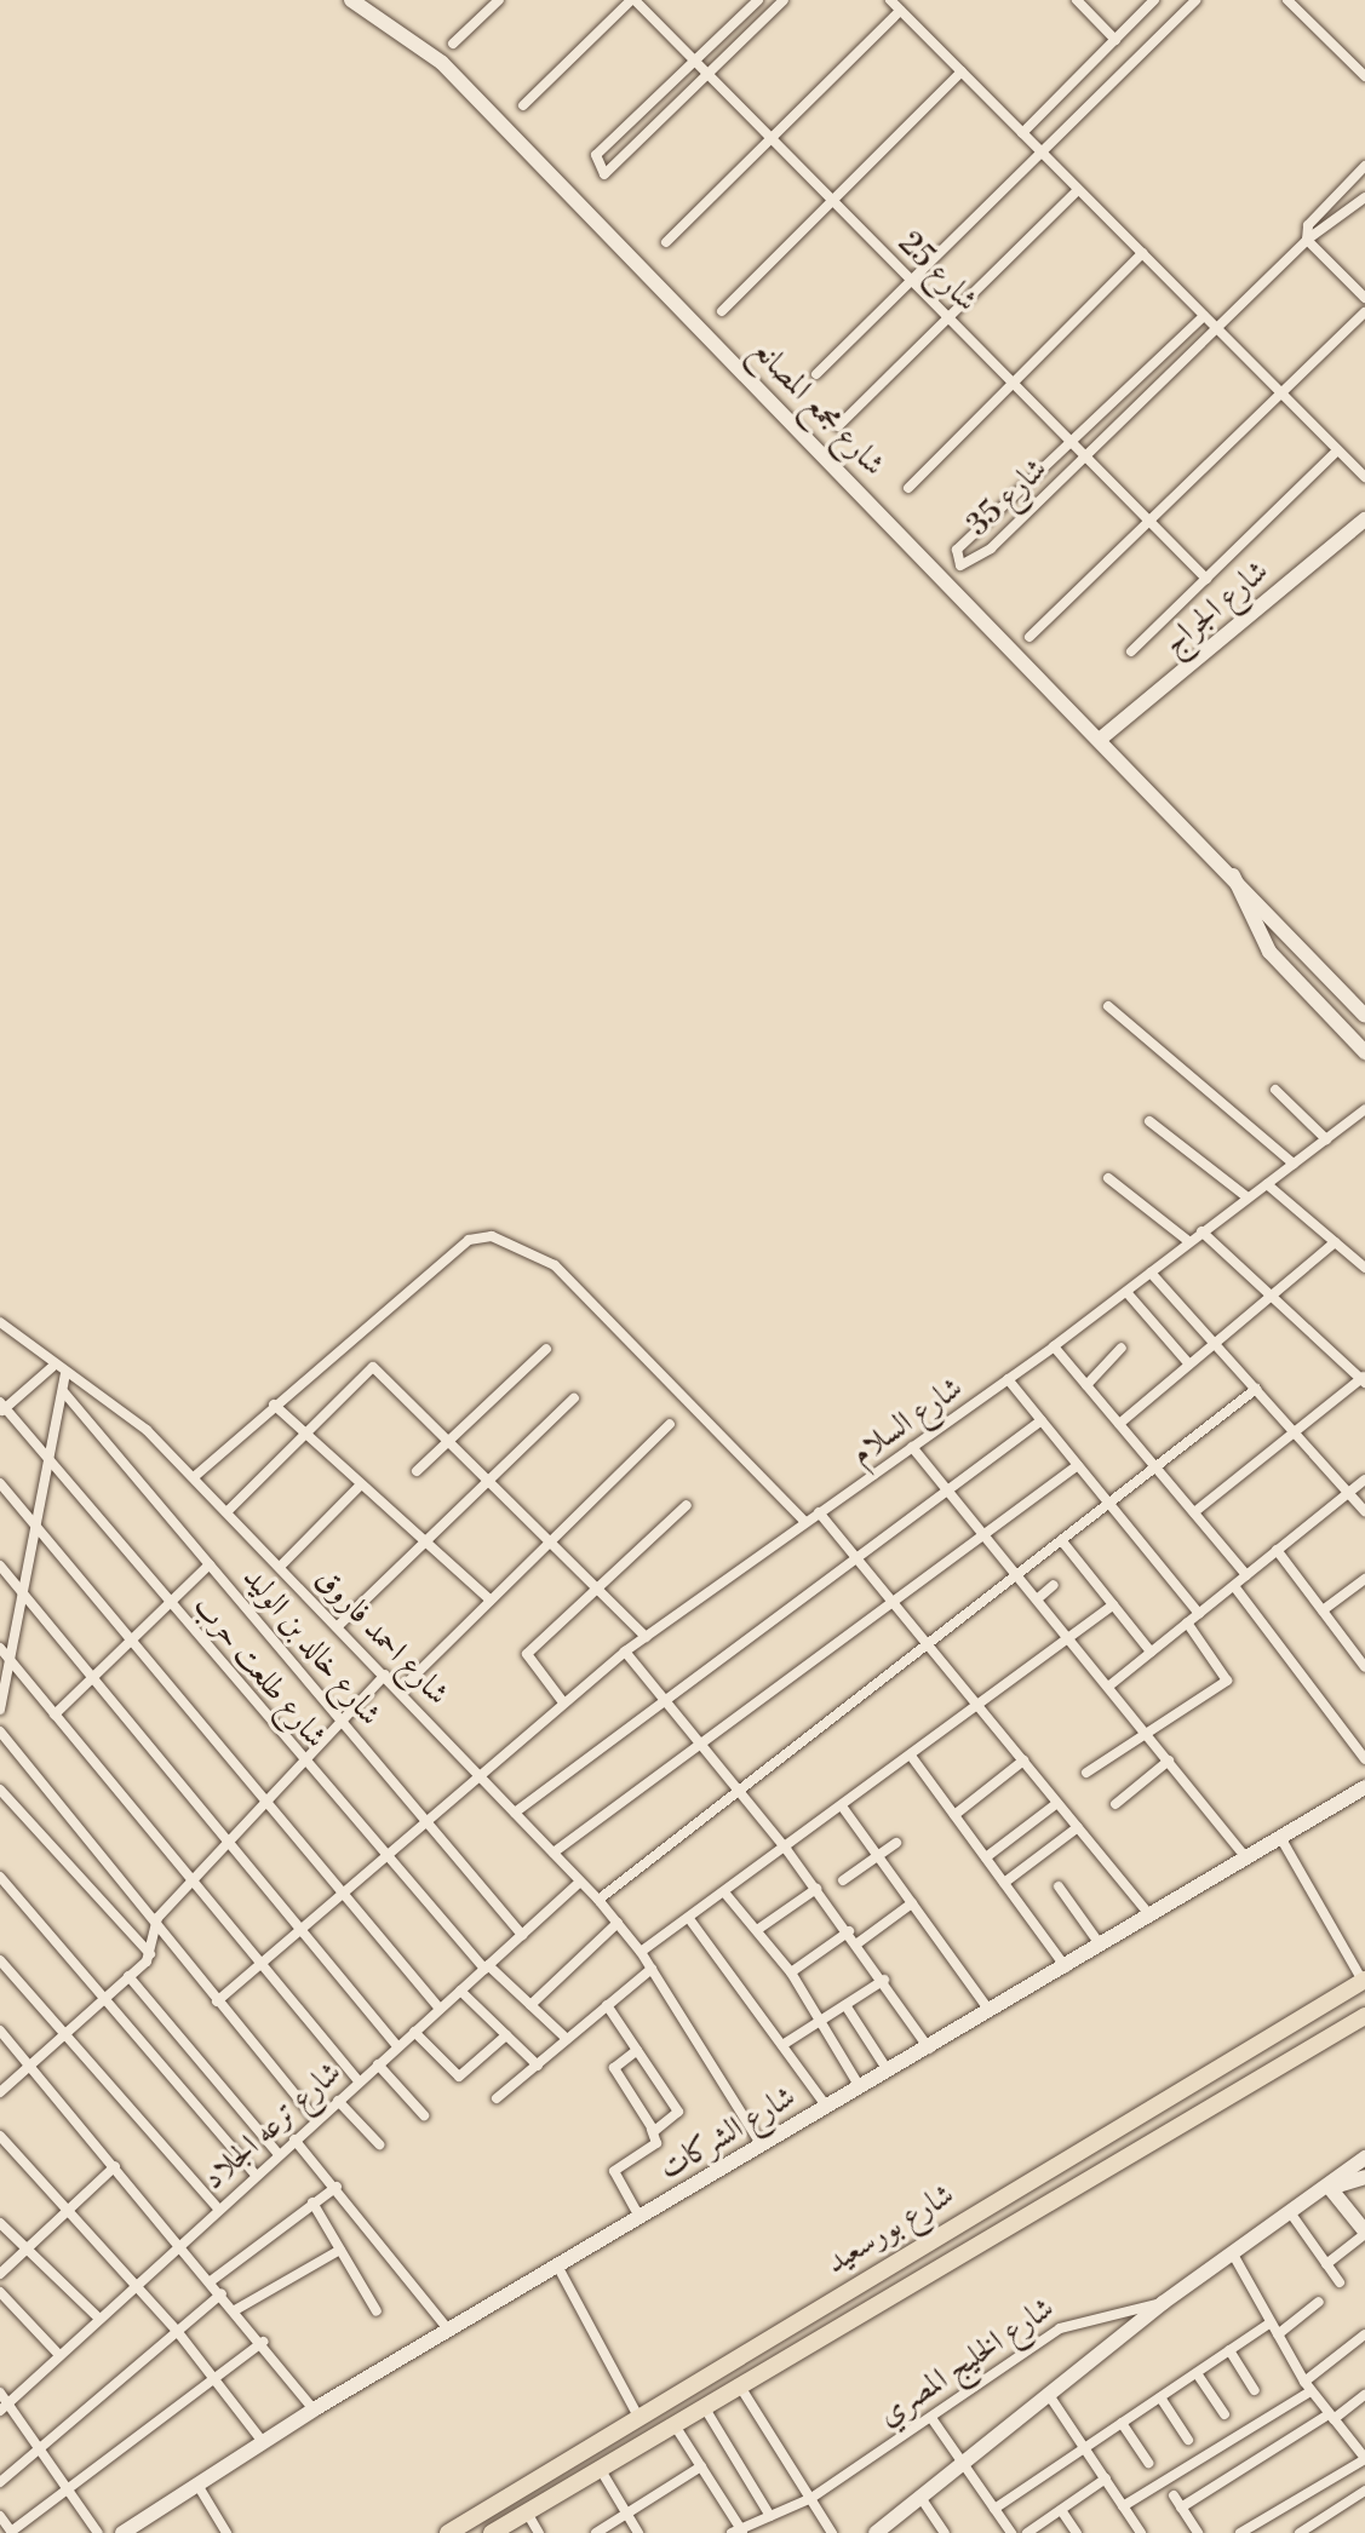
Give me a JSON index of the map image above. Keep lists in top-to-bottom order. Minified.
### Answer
{"streets":{"main road":["شارع بورسعيد"],"street":["شارع 25","شارع مجمع المصانع","شارع 35","شارع الجراج","شارع السلام","شارع احمد فاروق","شارع خالد بن الوليد","شارع طلعت حرب","شارع ترعه الجلاد","شارع الشركات","شارع الخليج المصري"]},"crossings":[["شارع 25","شارع 35"],["شارع مجمع المصانع","شارع الجراج"],["شارع السلام","شارع احمد فاروق"],["شارع السلام","شارع خالد بن الوليد"],["شارع السلام","شارع طلعت حرب"],["شارع احمد فاروق","شارع ترعه الجلاد"],["شارع احمد فاروق","شارع الشركات"],["شارع خالد بن الوليد","شارع ترعه الجلاد"],["شارع طلعت حرب","شارع ترعه الجلاد"]]}
